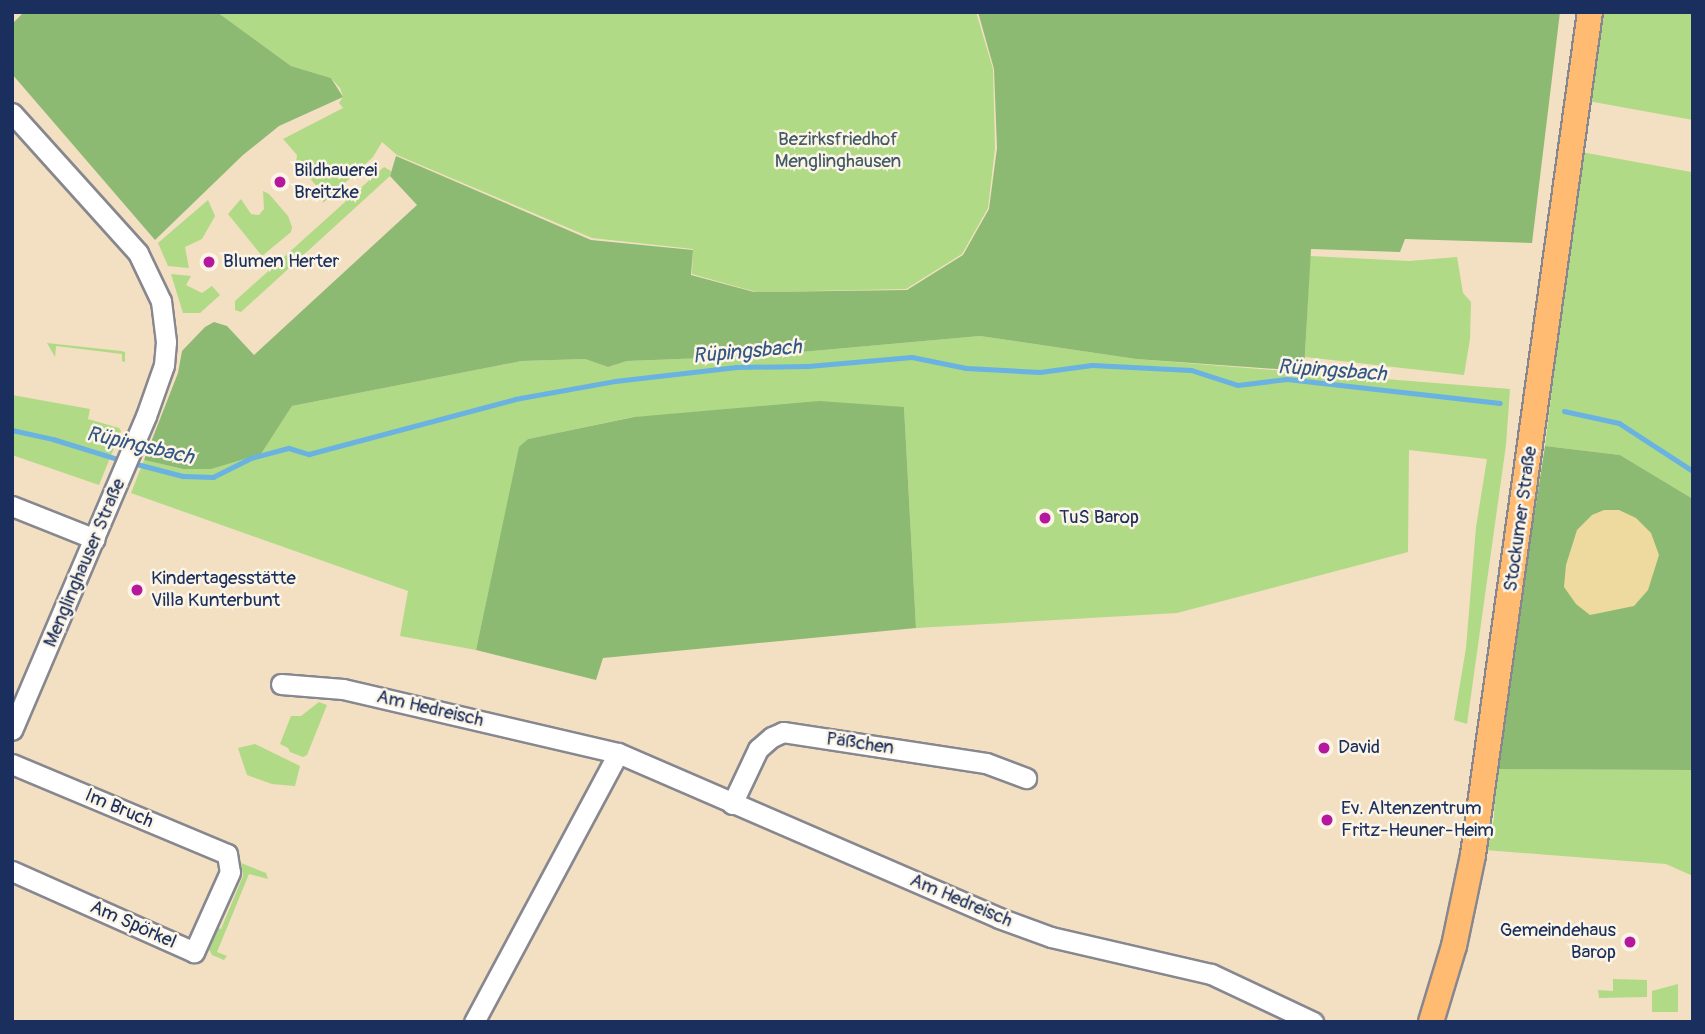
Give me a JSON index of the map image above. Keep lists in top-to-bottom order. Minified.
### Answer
{"streets":{"main road":["Stockumer Straße"],"street":["Menglinghauser Straße","Am Hedreisch","Päßchen","Im Bruch","Am Spörkel"]},"crossings":[["Am Hedreisch","Päßchen"],["Im Bruch","Am Spörkel"]],"water":["Rüpingsbach"],"parks":["Bezirksfriedhof Menglinghausen"],"places":["Bildhauerei Breitzke","Blumen Herter","TuS Barop","Kindertagesstätte Villa Kunterbunt","David","Ev. Altenzentrum Fritz-Heuner-Heim","Gemeindehaus Barop"]}
